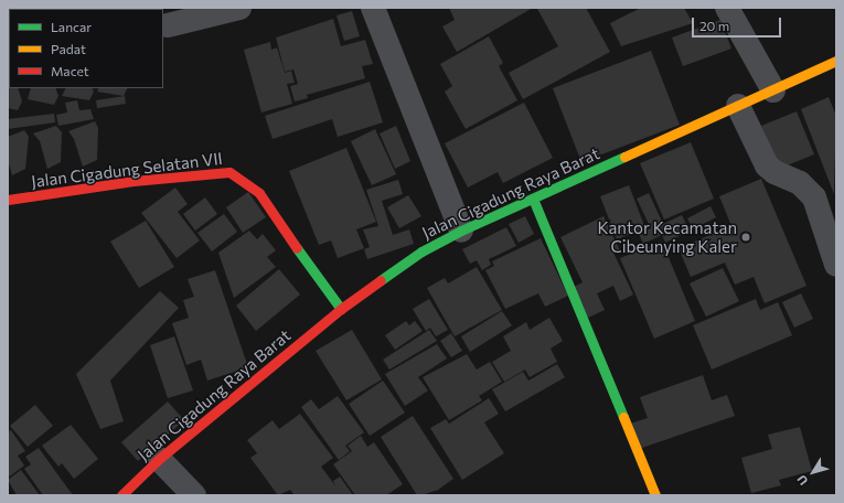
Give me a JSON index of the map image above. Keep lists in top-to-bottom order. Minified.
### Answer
{"streets":{"street":["Jalan Cigadung Selatan VII","Jalan Cigadung Raya Barat"]},"crossings":[["Jalan Cigadung Selatan VII","Jalan Cigadung Raya Barat"]],"places":["Kantor Kecamatan Cibeunying Kaler"],"legend":["Lancar","Padat","Macet"],"scale_bar":"20 m","north":"bottom left"}
